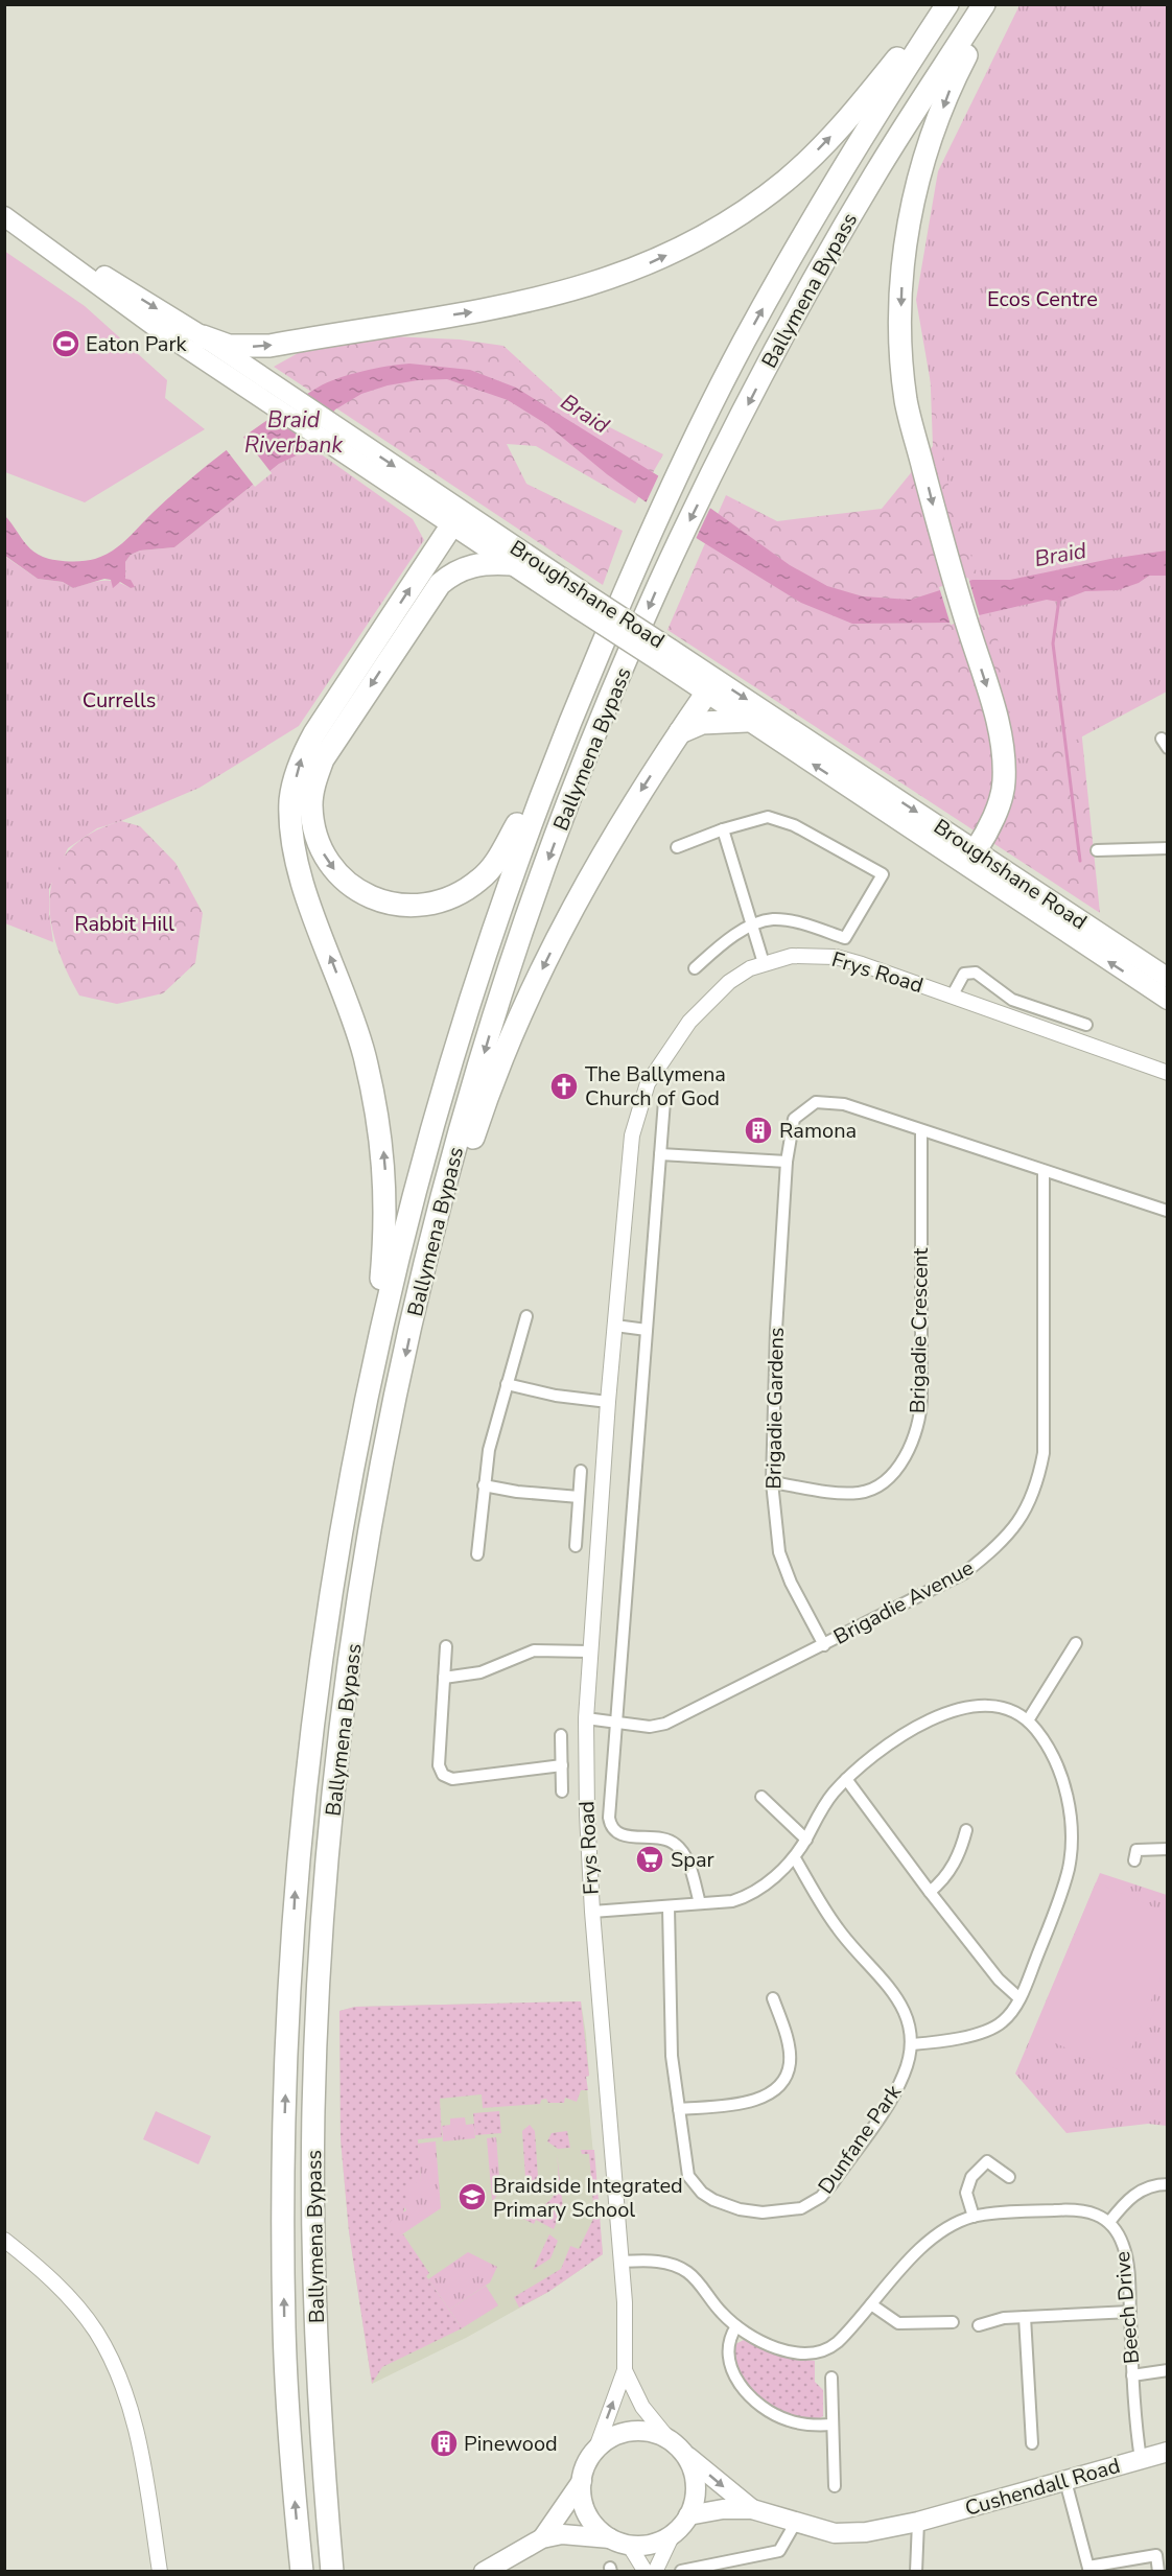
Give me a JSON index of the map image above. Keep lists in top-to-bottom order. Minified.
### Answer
{"streets":{"highway":["Ballymena Bypass"],"main road":["Broughshane Road","Cushendall Road"],"street":["Frys Road","Brigadie Crescent","Brigadie Gardens","Brigadie Avenue","Dunfane Park","Beech Drive"]},"crossings":[["Frys Road","Brigadie Avenue"],["Frys Road","Cushendall Road"],["Brigadie Crescent","Brigadie Gardens"],["Brigadie Gardens","Brigadie Avenue"],["Beech Drive","Cushendall Road"]],"water":["Braid","Braid Riverbank"],"parks":["Ecos Centre","Currells","Rabbit Hill"],"places":{"sports":["Eaton Park"],"church":["The Ballymena Church of God"],"building":["Ramona","Pinewood"],"supermarket":["Spar"],"school or university":["Braidside Integrated Primary School"]}}
